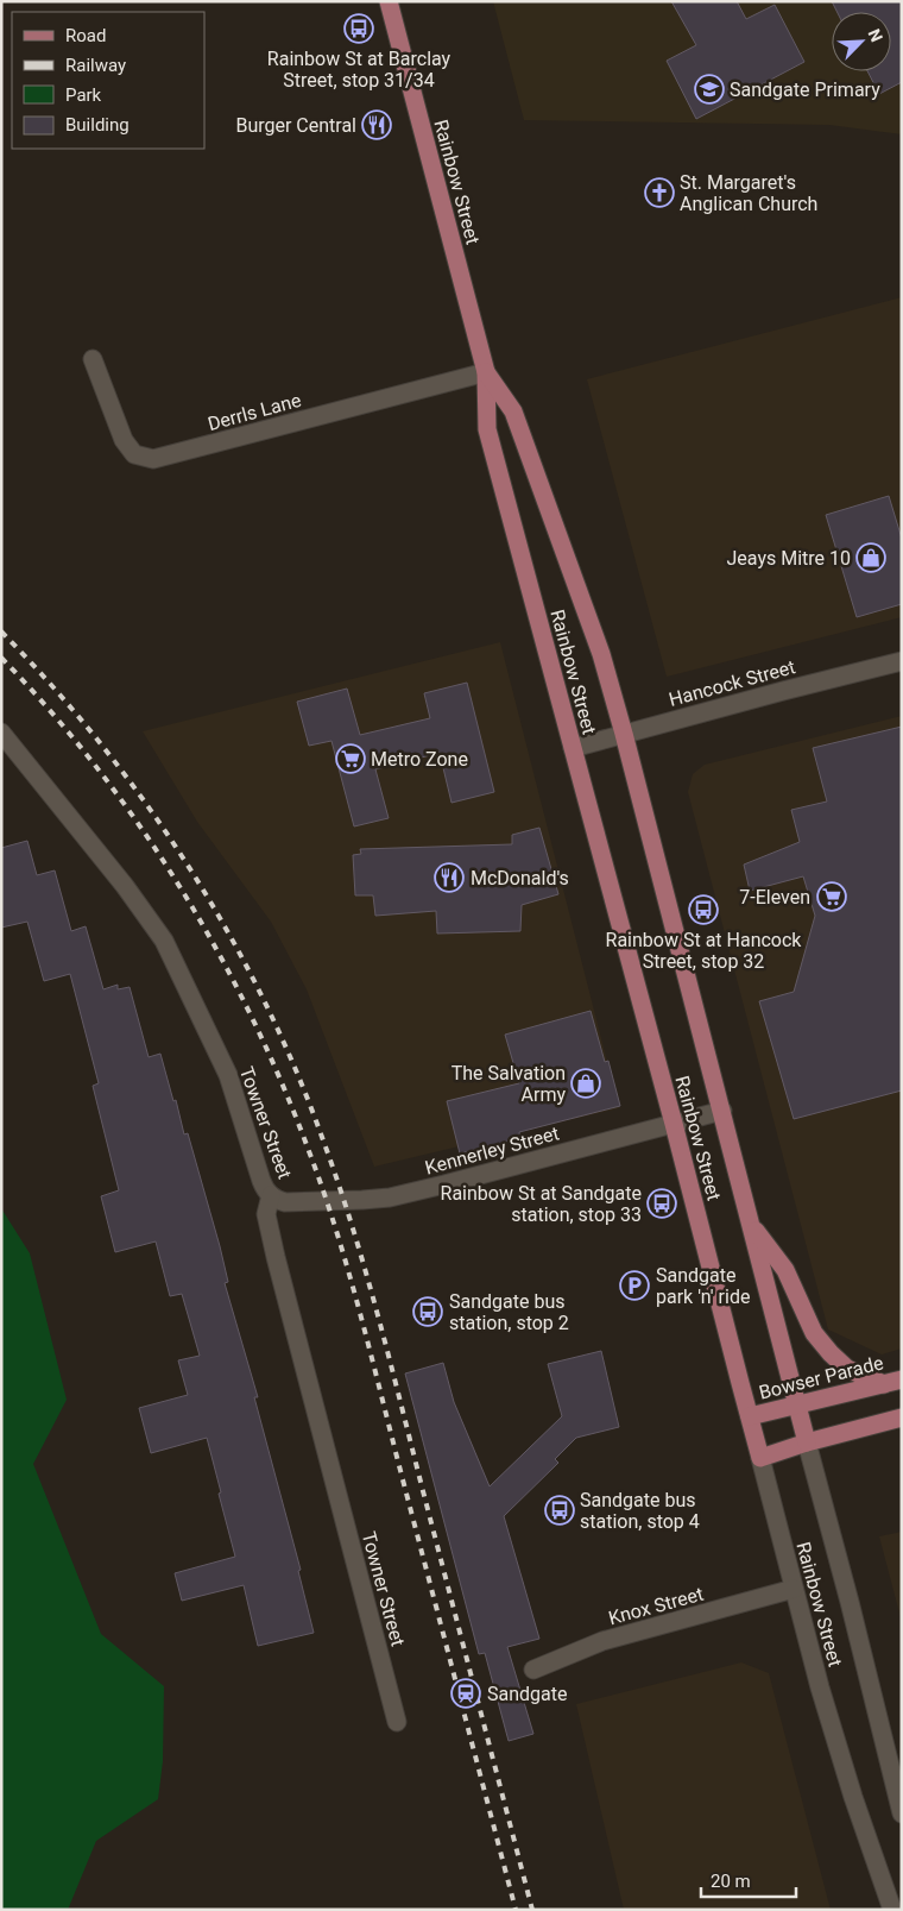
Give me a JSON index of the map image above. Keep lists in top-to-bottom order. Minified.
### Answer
{"streets":{"main road":["Rainbow Street","Bowser Parade"],"street":["Derrls Lane","Hancock Street","Towner Street","Kennerley Street","Knox Street"]},"crossings":[["Rainbow Street","Derrls Lane"],["Rainbow Street","Hancock Street"],["Rainbow Street","Kennerley Street"],["Rainbow Street","Bowser Parade"],["Rainbow Street","Knox Street"],["Towner Street","Kennerley Street"]],"places":{"bus stop":["Rainbow St at Barclay Street, stop 31/34","Rainbow St at Hancock Street, stop 32","Rainbow St at Sandgate station, stop 33","Sandgate bus station, stop 2","Sandgate bus station, stop 4"],"school or university":["Sandgate Primary"],"restaurant":["Burger Central","McDonald's"],"church":["St. Margaret's Anglican Church"],"shop":["Jeays Mitre 10","The Salvation Army"],"supermarket":["Metro Zone","7-Eleven"],"parking":["Sandgate park 'n' ride"],"station":["Sandgate"]},"legend":["Road","Railway","Park","Building"],"scale_bar":"20 m","north":"top right"}
